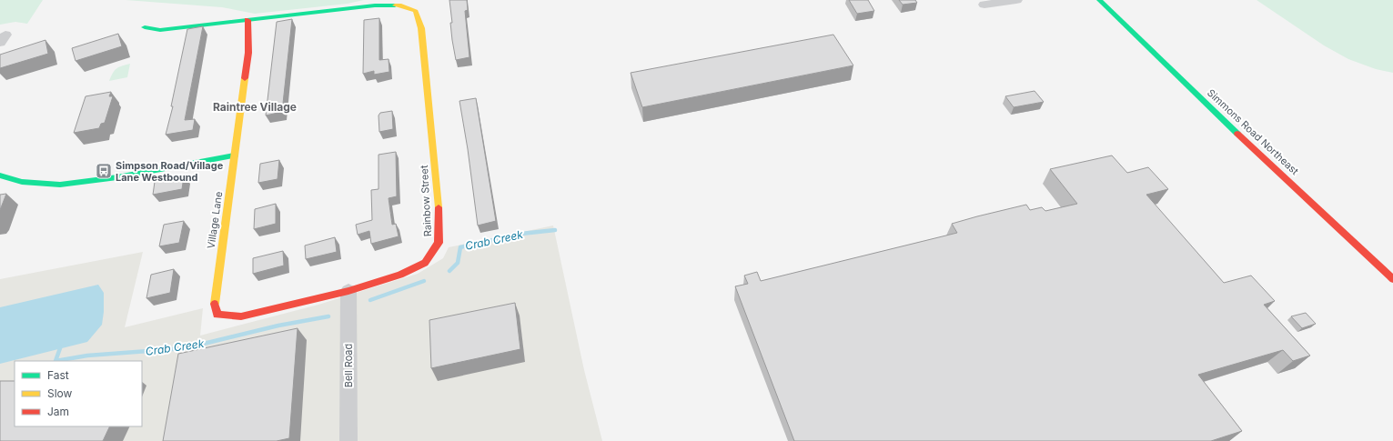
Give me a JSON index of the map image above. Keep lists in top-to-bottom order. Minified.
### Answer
{"streets":{"street":["Simmons Road Northeast","Rainbow Street","Village Lane","Bell Road"]},"crossings":[["Rainbow Street","Village Lane"],["Rainbow Street","Bell Road"]],"districts":["Raintree Village"],"water":["Crab Creek"],"places":{"bus stop":["Simpson Road/Village Lane Westbound"]},"legend":["Fast","Slow","Jam"]}
